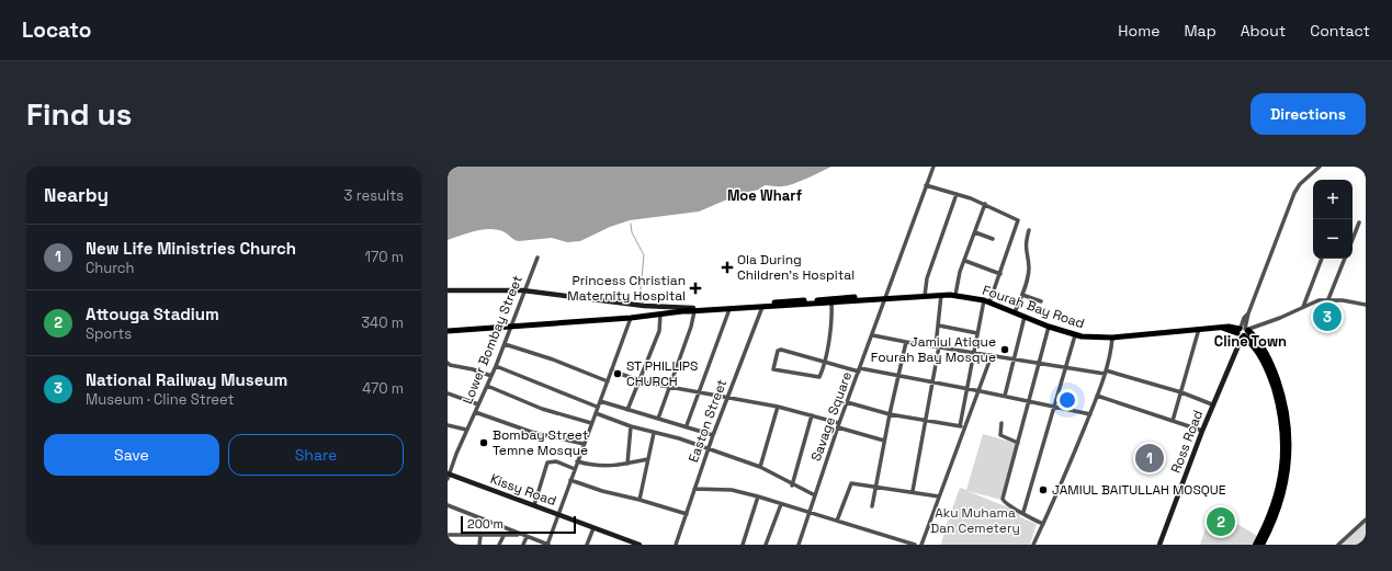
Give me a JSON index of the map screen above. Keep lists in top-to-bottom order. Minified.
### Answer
{"streets":{"main road":["Fourah Bay Road","Ross Road","Kissy Road"],"street":["Lower Bombay Street","Savage Square","Easton Street"]},"crossings":[["Fourah Bay Road","Lower Bombay Street"],["Fourah Bay Road","Savage Square"],["Fourah Bay Road","Easton Street"],["Fourah Bay Road","Ross Road"],["Lower Bombay Street","Kissy Road"]],"districts":["Moe Wharf","Cline Town"],"parks":["Aku Muhama Dan Cemetery"],"places":{"health":["Ola During Children's Hospital","Princess Christian Maternity Hospital"],"other":["Jamiul Atique Fourah Bay Mosque","ST PHILLIPS CHURCH","Bombay Street Temne Mosque","JAMIUL BAITULLAH MOSQUE"]},"scale_bar":"200 m","page":{"header":"Locato","nav":["Home","Map","About","Contact"],"buttons":["Directions",["Save","Share"]],"title":"Find us","heading":["Nearby","3 results"],"map_buttons":["+","−"],"list":[{"mark":"1","name":"New Life Ministries Church","note":"Church","value":"170 m"},{"mark":"2","name":"Attouga Stadium","note":"Sports","value":"340 m"},{"mark":"3","name":"National Railway Museum","note":"Museum · Cline Street","value":"470 m"}],"pins":["3","1","2"],"scale":"200 m"}}
